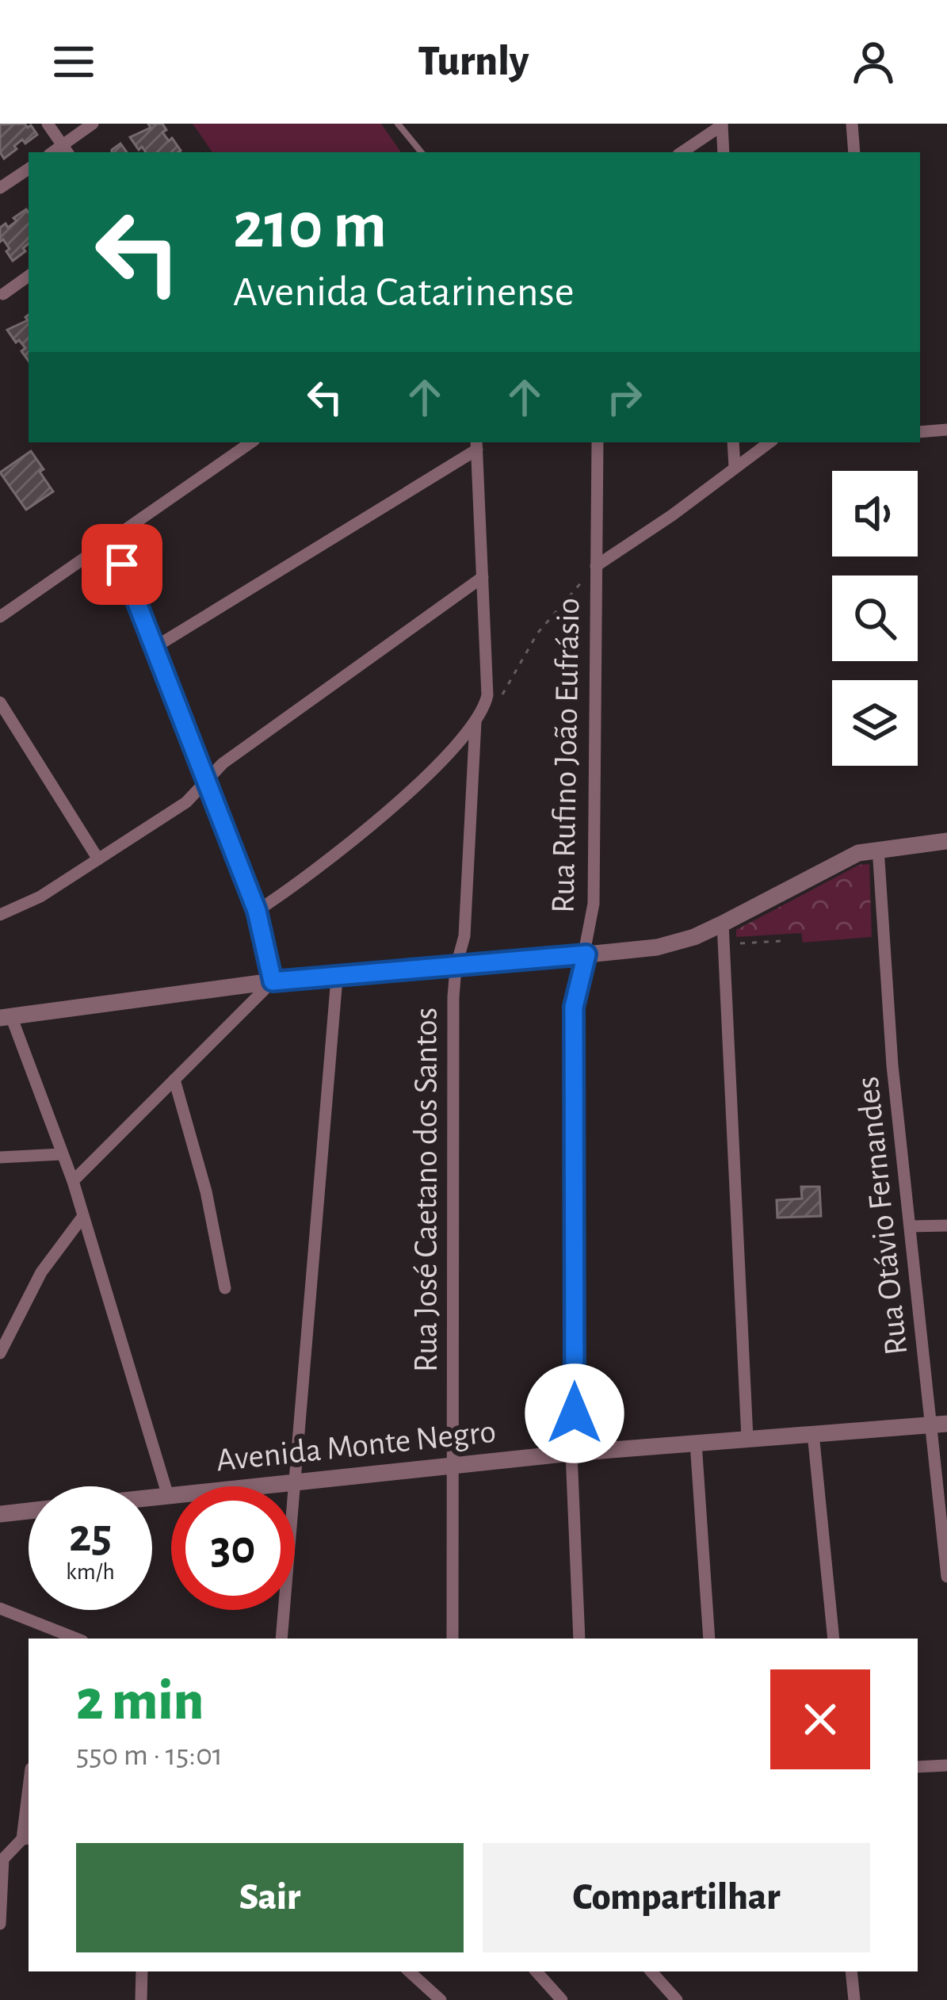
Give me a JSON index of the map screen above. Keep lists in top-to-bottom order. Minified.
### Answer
{"streets":{"street":["Rua Rufino João Eufrásio","Rua José Caetano dos Santos","Rua Otávio Fernandes","Avenida Monte Negro"]},"crossings":[["Rua Rufino João Eufrásio","Avenida Monte Negro"],["Rua José Caetano dos Santos","Avenida Monte Negro"],["Rua Otávio Fernandes","Avenida Monte Negro"]],"page":{"header":"Turnly","turn":["210 m","Avenida Catarinense"],"speed":"25 km/h","limit":"30","heading":["2 min","550 m · 15:01"],"buttons":["Sair","Compartilhar"]}}
